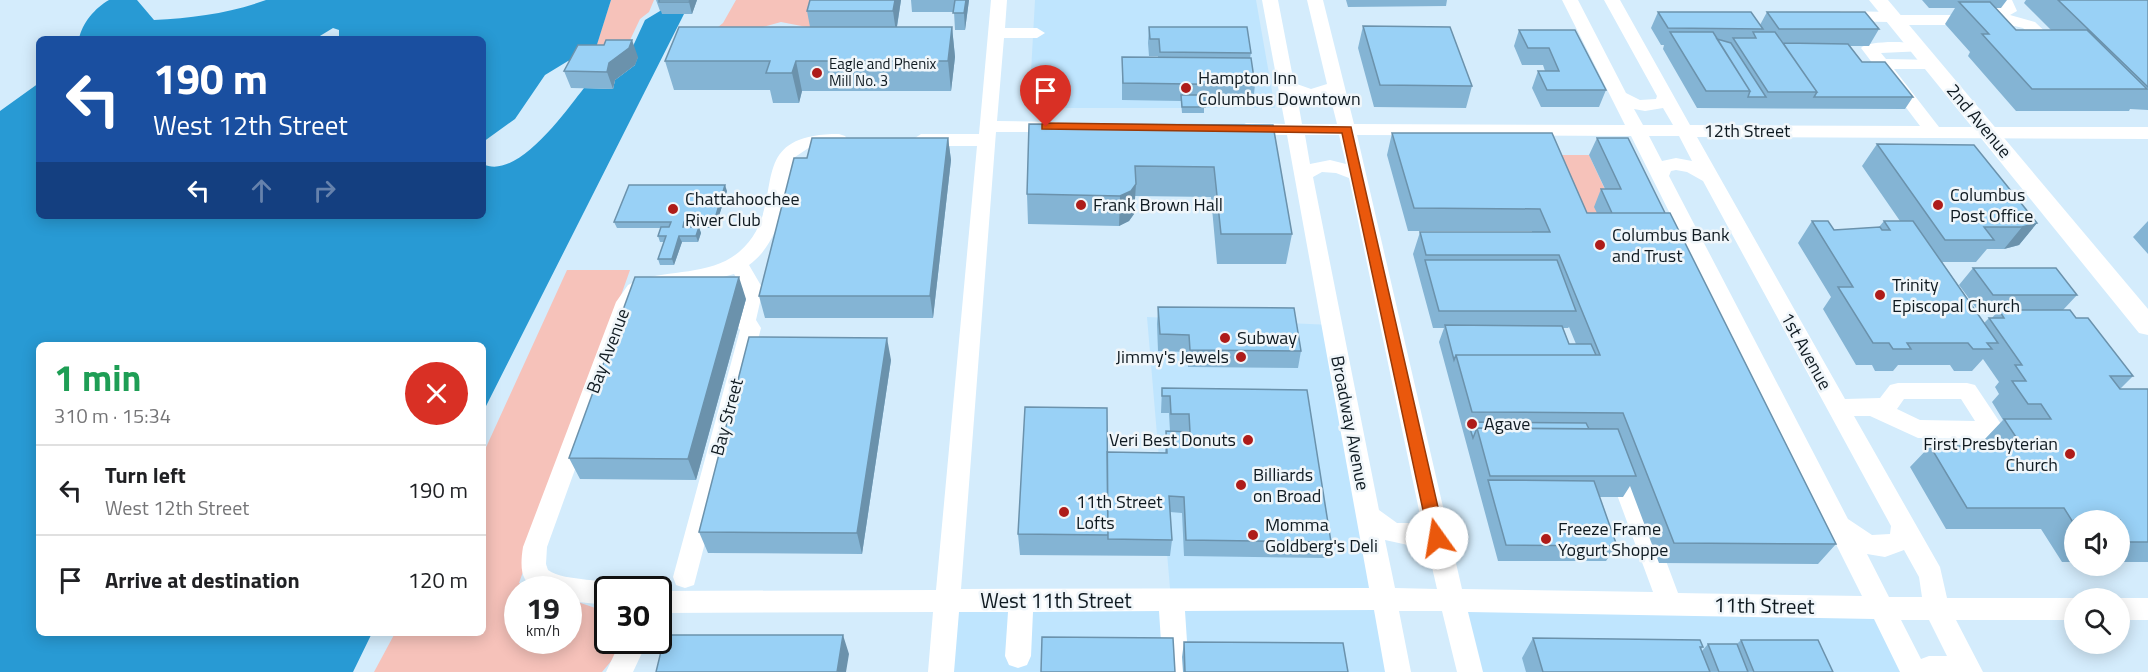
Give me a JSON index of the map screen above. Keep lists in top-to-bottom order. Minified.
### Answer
{"streets":{"main road":["2nd Avenue"],"street":["12th Street","Bay Avenue","1st Avenue","Bay Street","Broadway Avenue","West 11th Street","11th Street"]},"crossings":[["2nd Avenue","12th Street"],["12th Street","1st Avenue"],["12th Street","Broadway Avenue"],["Bay Avenue","Bay Street"],["1st Avenue","11th Street"],["Broadway Avenue","West 11th Street"],["West 11th Street","11th Street"]],"places":["Eagle and Phenix Mill No. 3","Hampton Inn Columbus Downtown","Frank Brown Hall","Columbus Post Office","Chattahoochee River Club","Columbus Bank and Trust","Trinity Episcopal Church","Subway","Jimmy's Jewels","Agave","Veri Best Donuts","First Presbyterian Church","Billiards on Broad","11th Street Lofts","Momma Goldberg's Deli","Freeze Frame Yogurt Shoppe"],"page":{"turn":["190 m","West 12th Street"],"heading":["1 min","310 m · 15:34"],"list":[{"name":"Turn left","note":"West 12th Street","value":"190 m"},{"name":"Arrive at destination","value":"120 m"}],"speed":"19 km/h","limit":"30"}}
